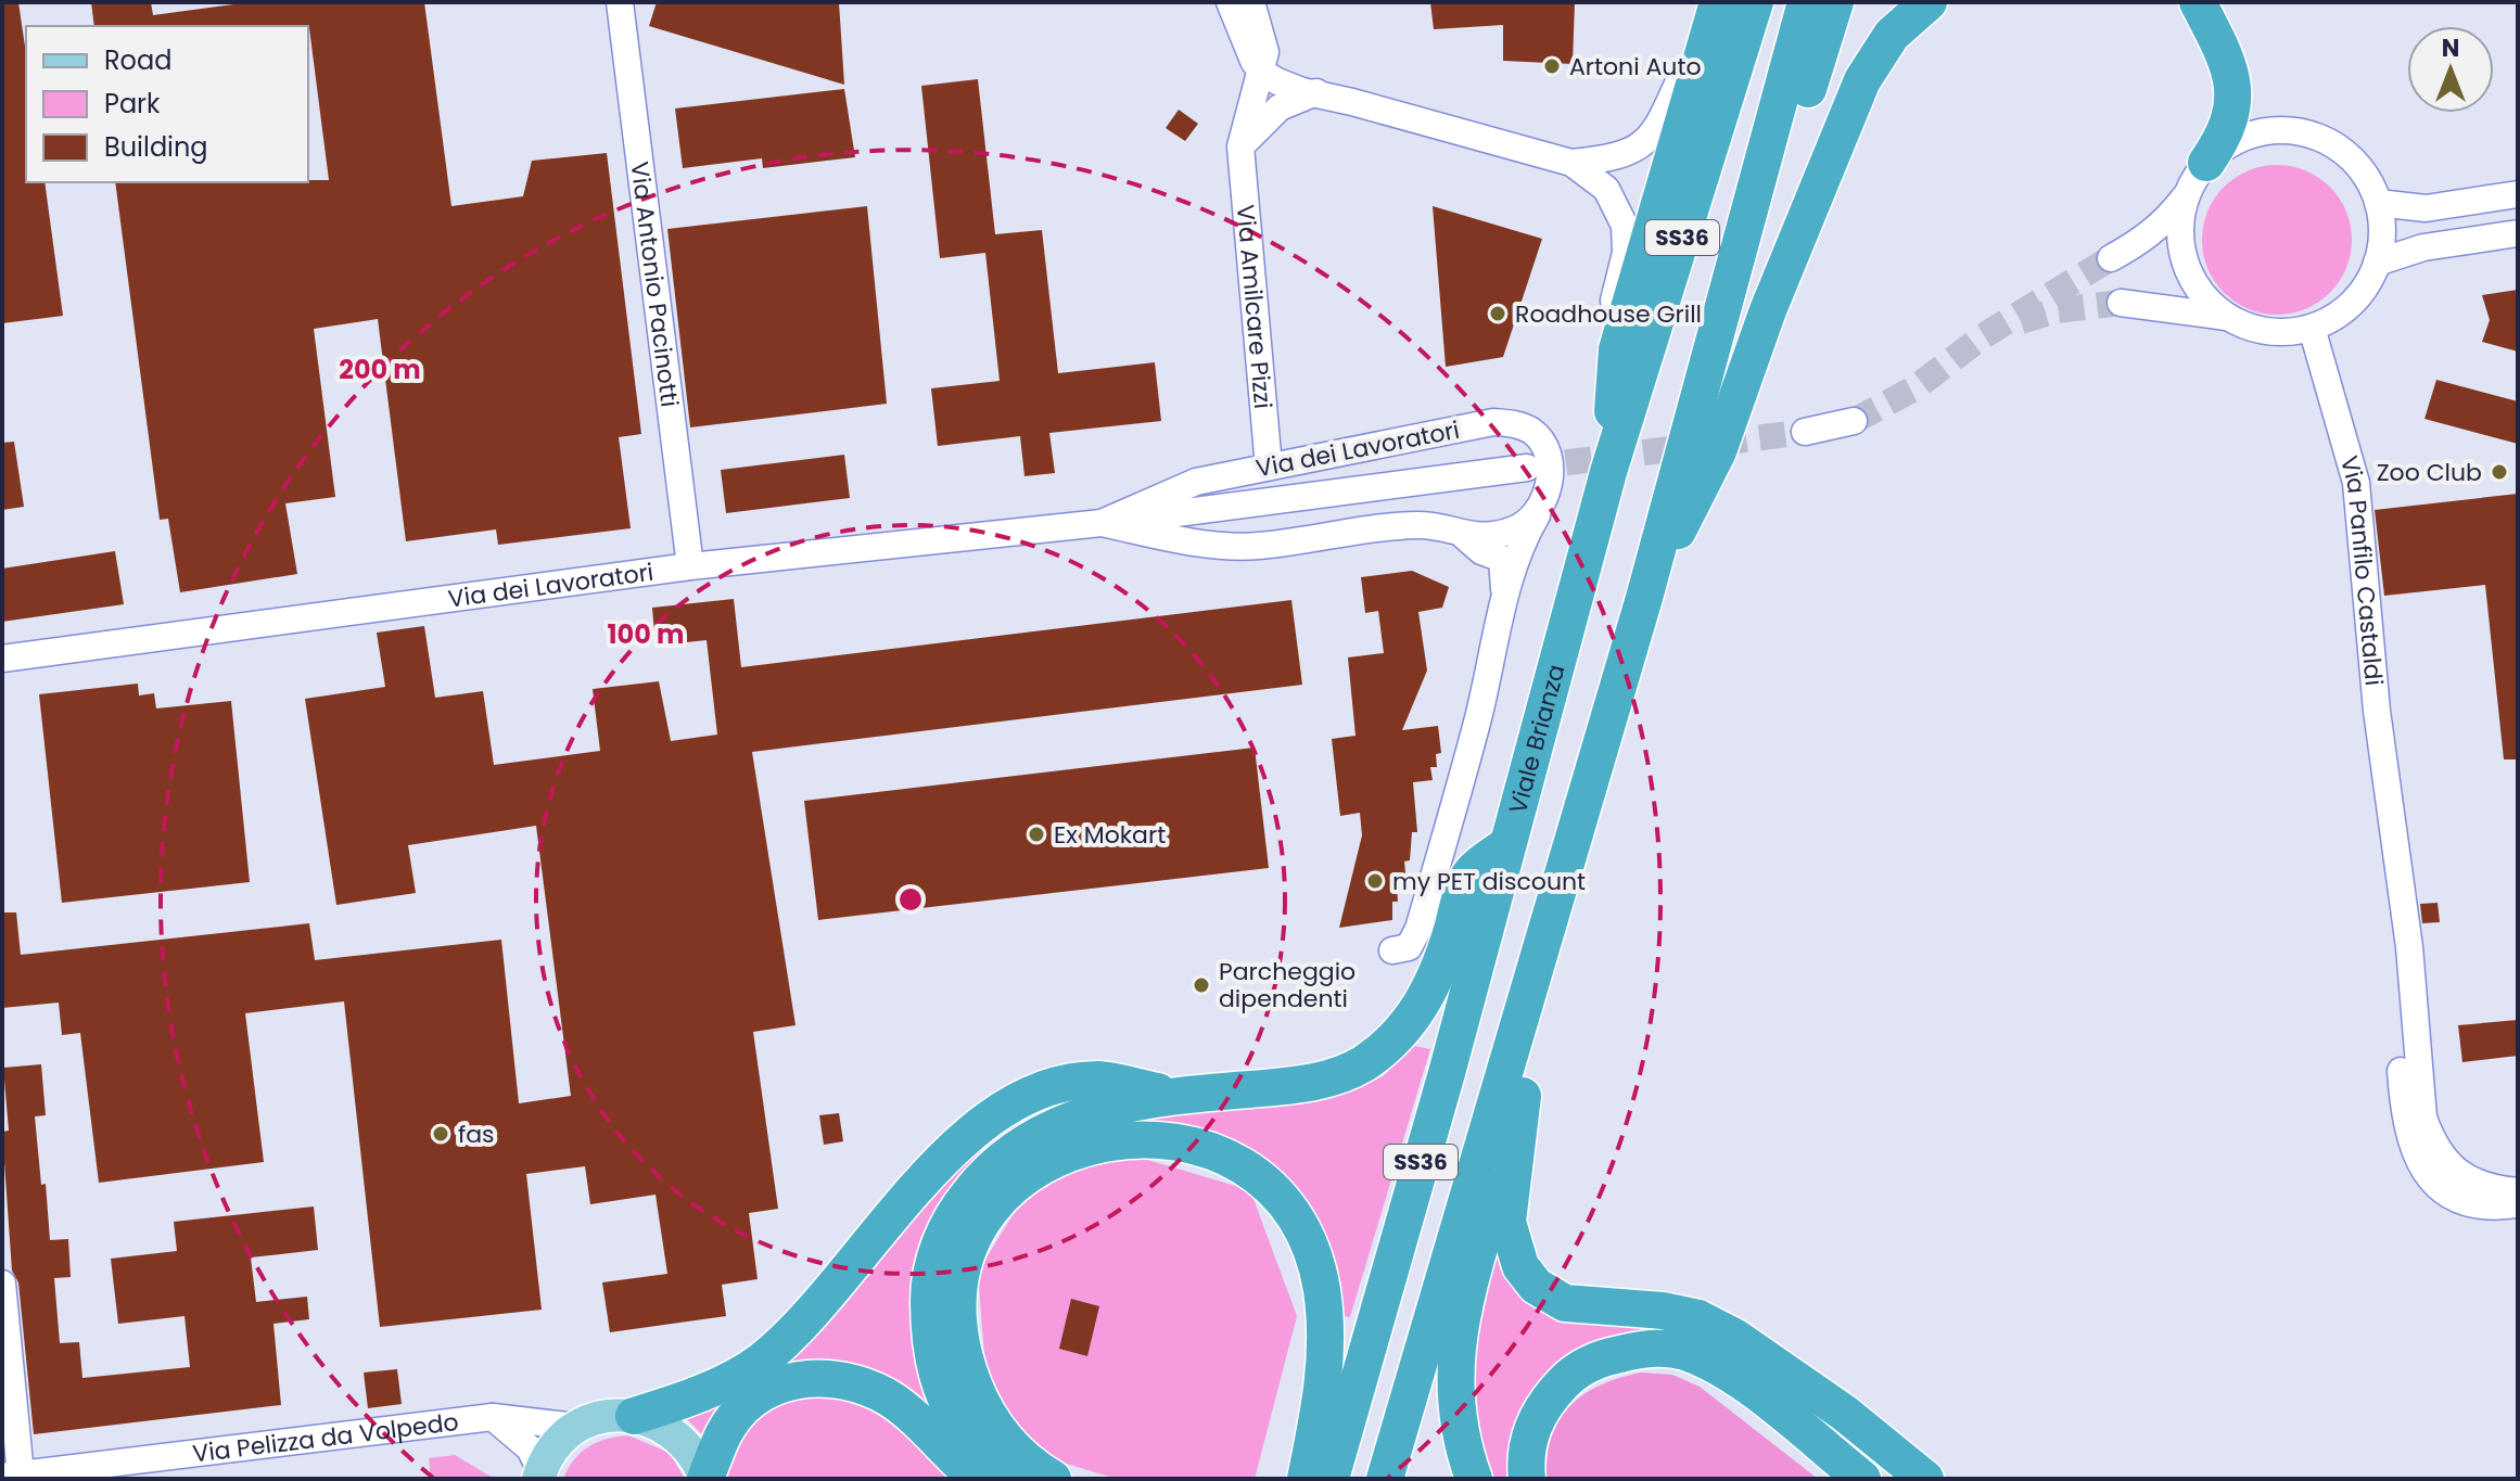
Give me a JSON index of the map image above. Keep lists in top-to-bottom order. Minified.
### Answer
{"streets":{"highway":["SS36","Viale Brianza"],"street":["Via Antonio Pacinotti","Via Amilcare Pizzi","Via dei Lavoratori","Via Panfilo Castaldi","Via Pelizza da Volpedo"]},"crossings":[["Via Antonio Pacinotti","Via dei Lavoratori"],["Via Amilcare Pizzi","Via dei Lavoratori"]],"places":["Artoni Auto","Roadhouse Grill","Zoo Club","Ex Mokart","my PET discount","Parcheggio dipendenti","fas"],"legend":["Road","Park","Building"],"north":"top","rings":["200 m","100 m"]}
